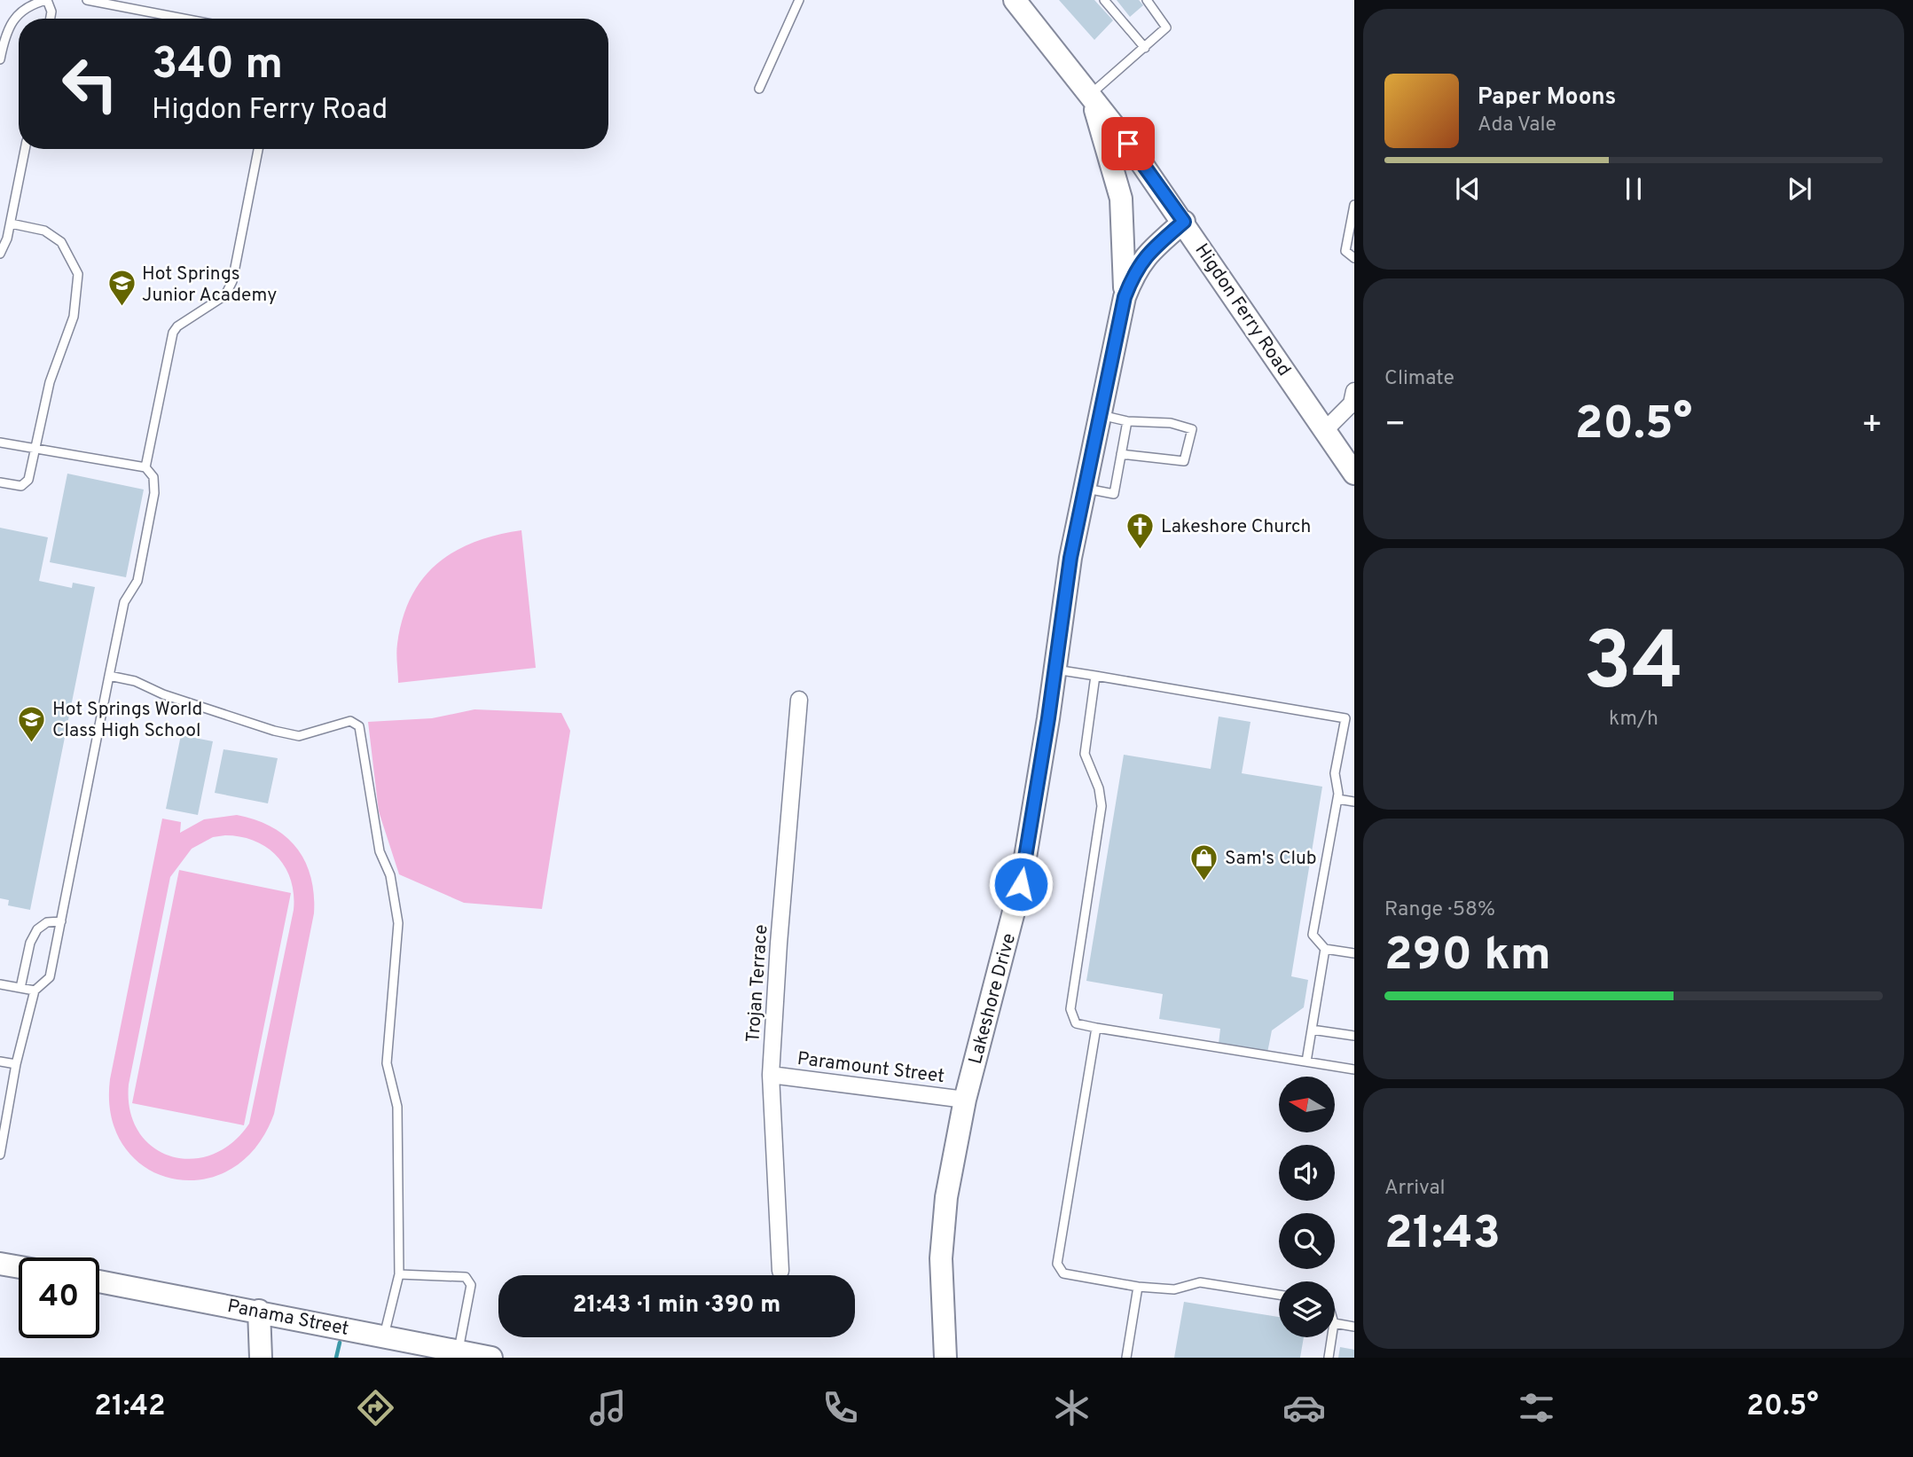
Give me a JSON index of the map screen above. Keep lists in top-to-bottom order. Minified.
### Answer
{"streets":{"street":["Higdon Ferry Road","Trojan Terrace","Lakeshore Drive","Paramount Street","Panama Street"]},"crossings":[["Higdon Ferry Road","Lakeshore Drive"],["Trojan Terrace","Paramount Street"],["Lakeshore Drive","Paramount Street"]],"places":{"school or university":["Hot Springs Junior Academy","Hot Springs World Class High School"],"church":["Lakeshore Church"],"shop":["Sam's Club"]},"north":"left","page":{"turn":["340 m","Higdon Ferry Road"],"song":["Paper Moons","Ada Vale"],"tile":["Climate",["34","km/h"],["Range · 58%","290 km"],["Arrival","21:43"]],"heat":["−","20.5°","+"],"limit":"40","trip":"21:43 · 1 min · 390 m","tabs":["21:42","20.5°"]}}
